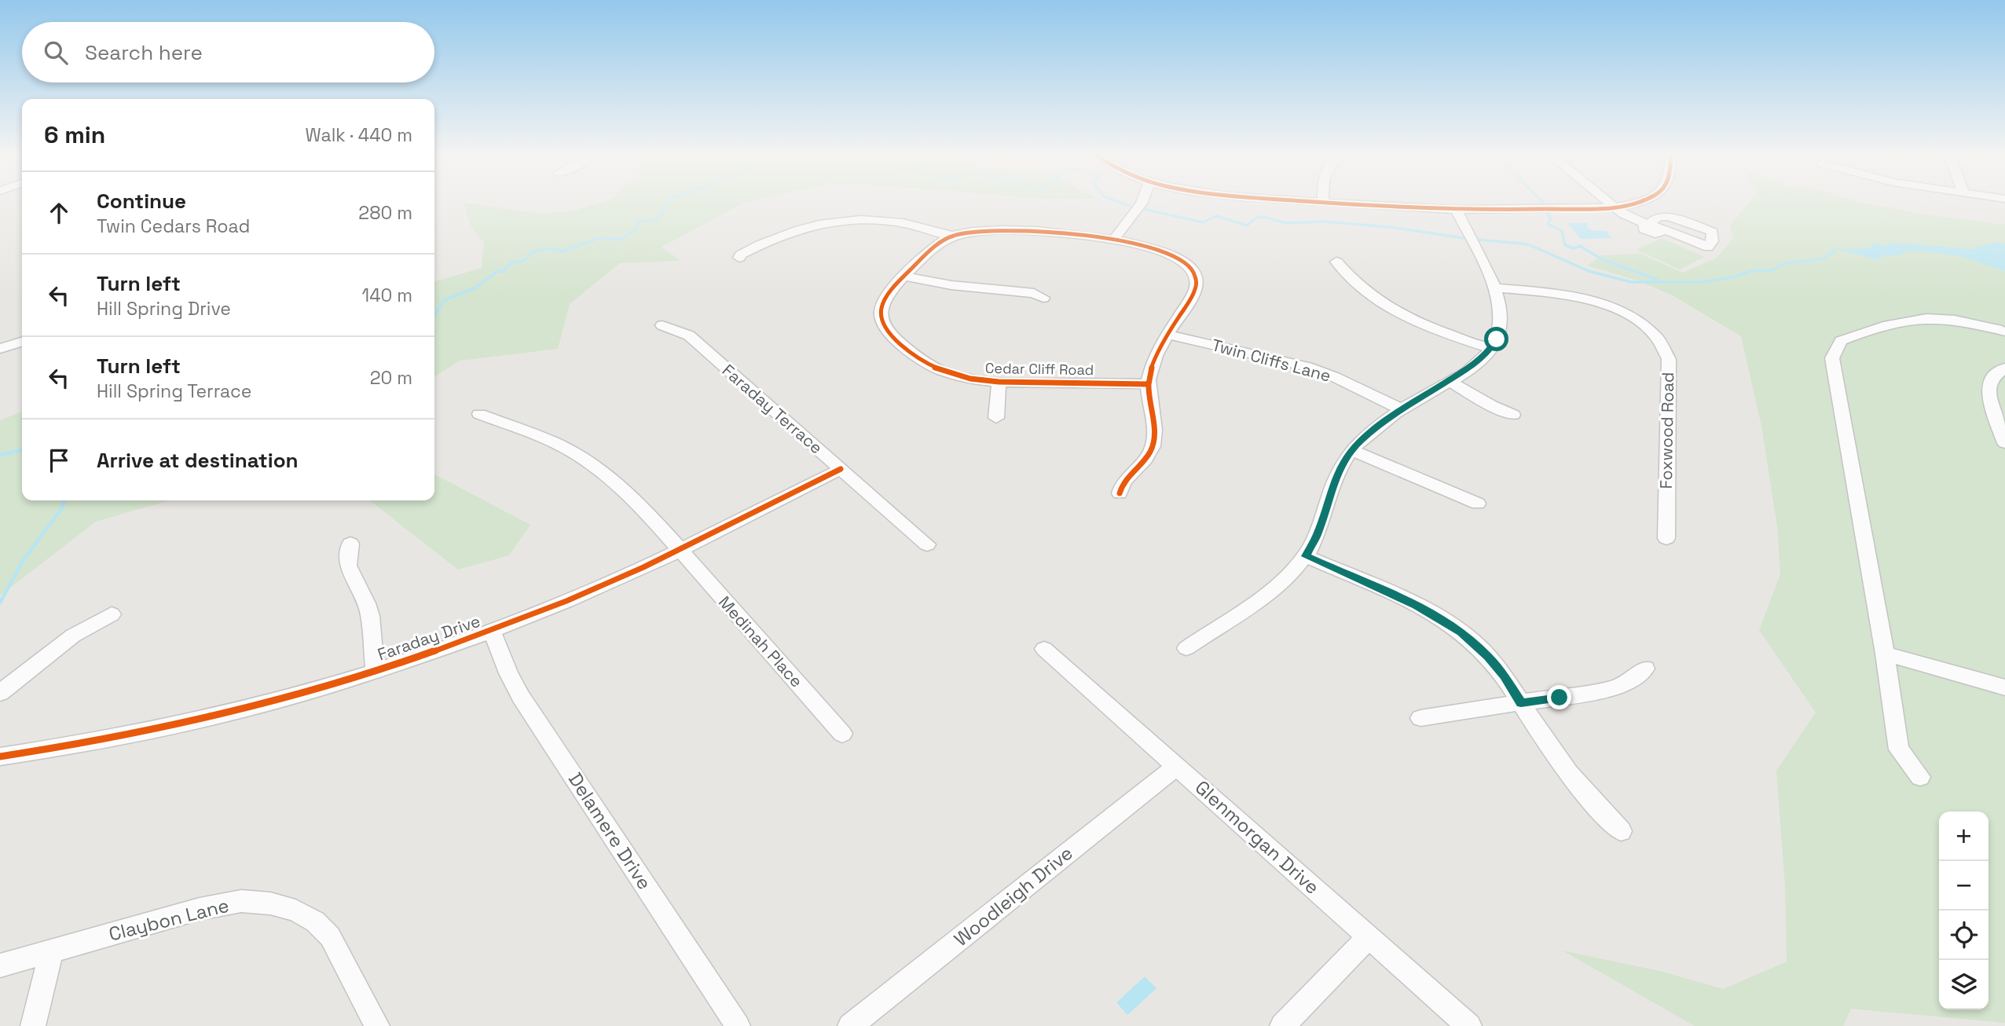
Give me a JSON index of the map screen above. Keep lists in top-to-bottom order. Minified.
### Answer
{"streets":{"street":["Twin Cliffs Lane","Cedar Cliff Road","Faraday Terrace","Foxwood Road","Faraday Drive","Medinah Place","Delamere Drive","Glenmorgan Drive","Woodleigh Drive","Claybon Lane"]},"crossings":[["Twin Cliffs Lane","Cedar Cliff Road"],["Faraday Terrace","Faraday Drive"],["Faraday Drive","Medinah Place"],["Faraday Drive","Delamere Drive"],["Glenmorgan Drive","Woodleigh Drive"]],"page":{"search":"Search here","heading":["6 min","Walk · 440 m"],"list":[["Continue","Twin Cedars Road","280 m"],["Turn left","Hill Spring Drive","140 m"],["Turn left","Hill Spring Terrace","20 m"],"Arrive at destination"],"map_buttons":["+","−"]}}
